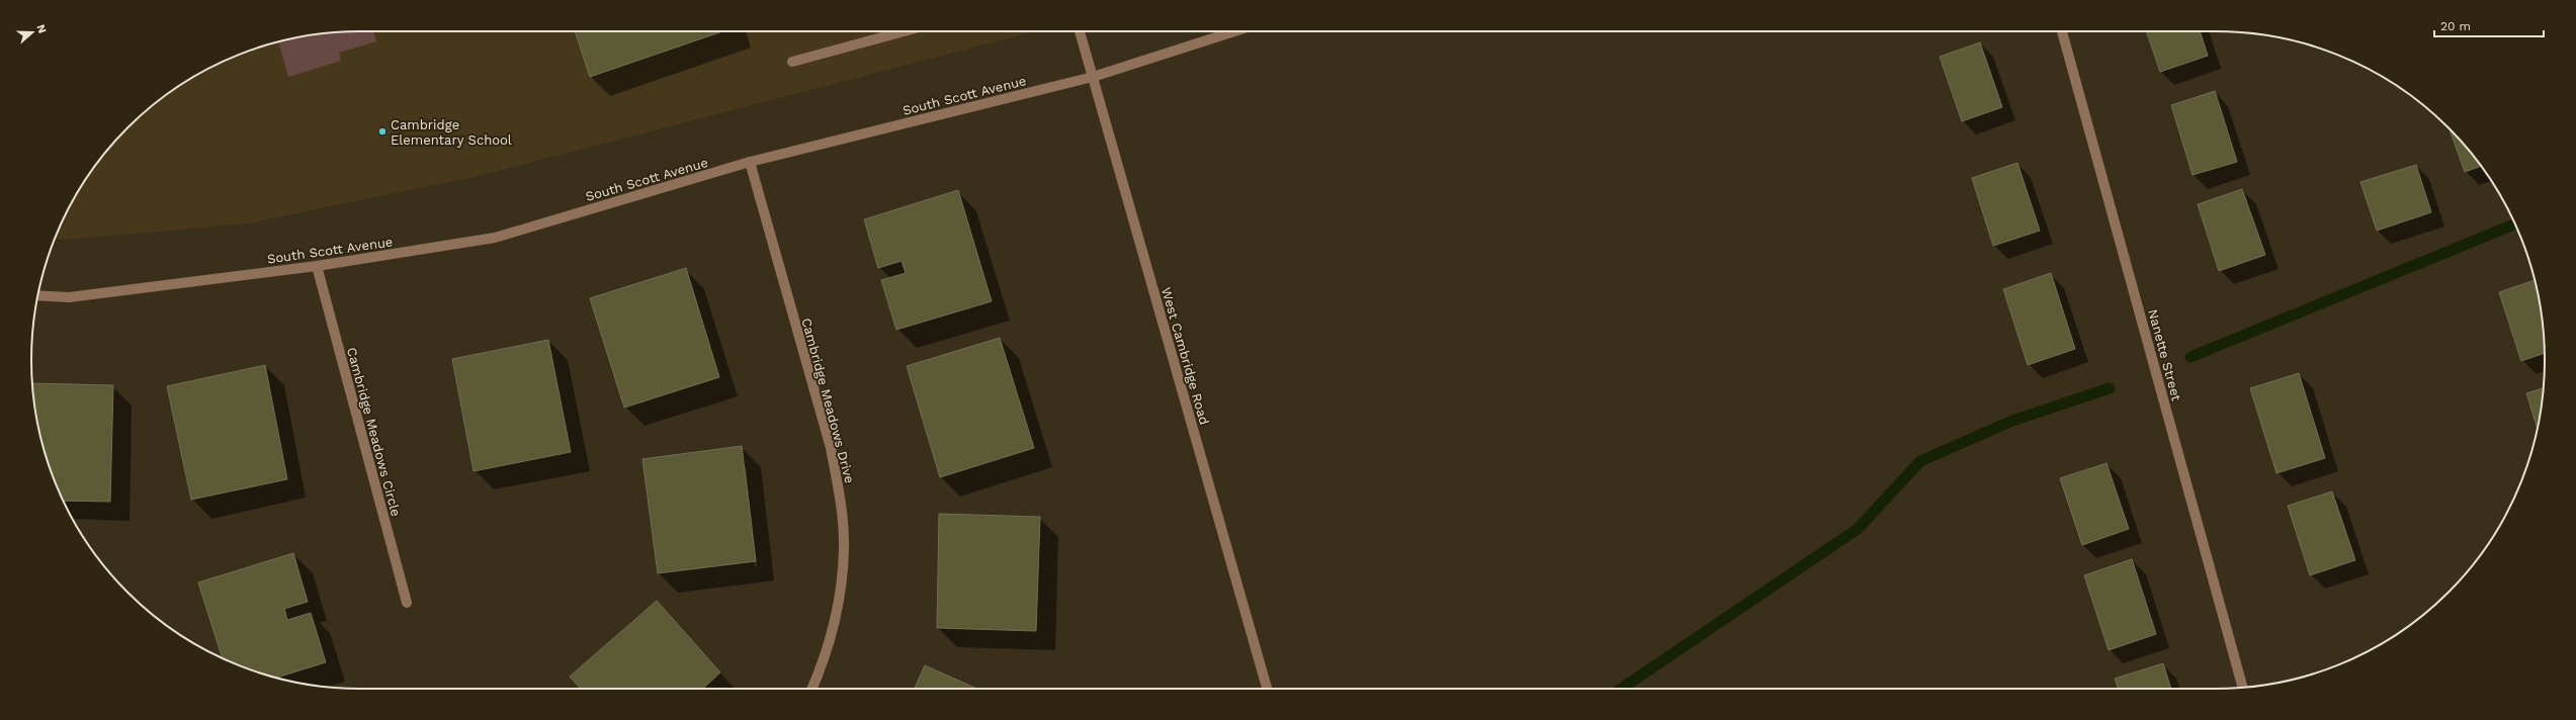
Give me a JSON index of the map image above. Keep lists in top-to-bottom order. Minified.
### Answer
{"streets":{"street":["South Scott Avenue","Nanette Street","West Cambridge Road","Cambridge Meadows Drive","Cambridge Meadows Circle"]},"crossings":[["South Scott Avenue","West Cambridge Road"],["South Scott Avenue","Cambridge Meadows Drive"],["South Scott Avenue","Cambridge Meadows Circle"]],"places":["Cambridge Elementary School"],"scale_bar":"20 m","north":"right"}
